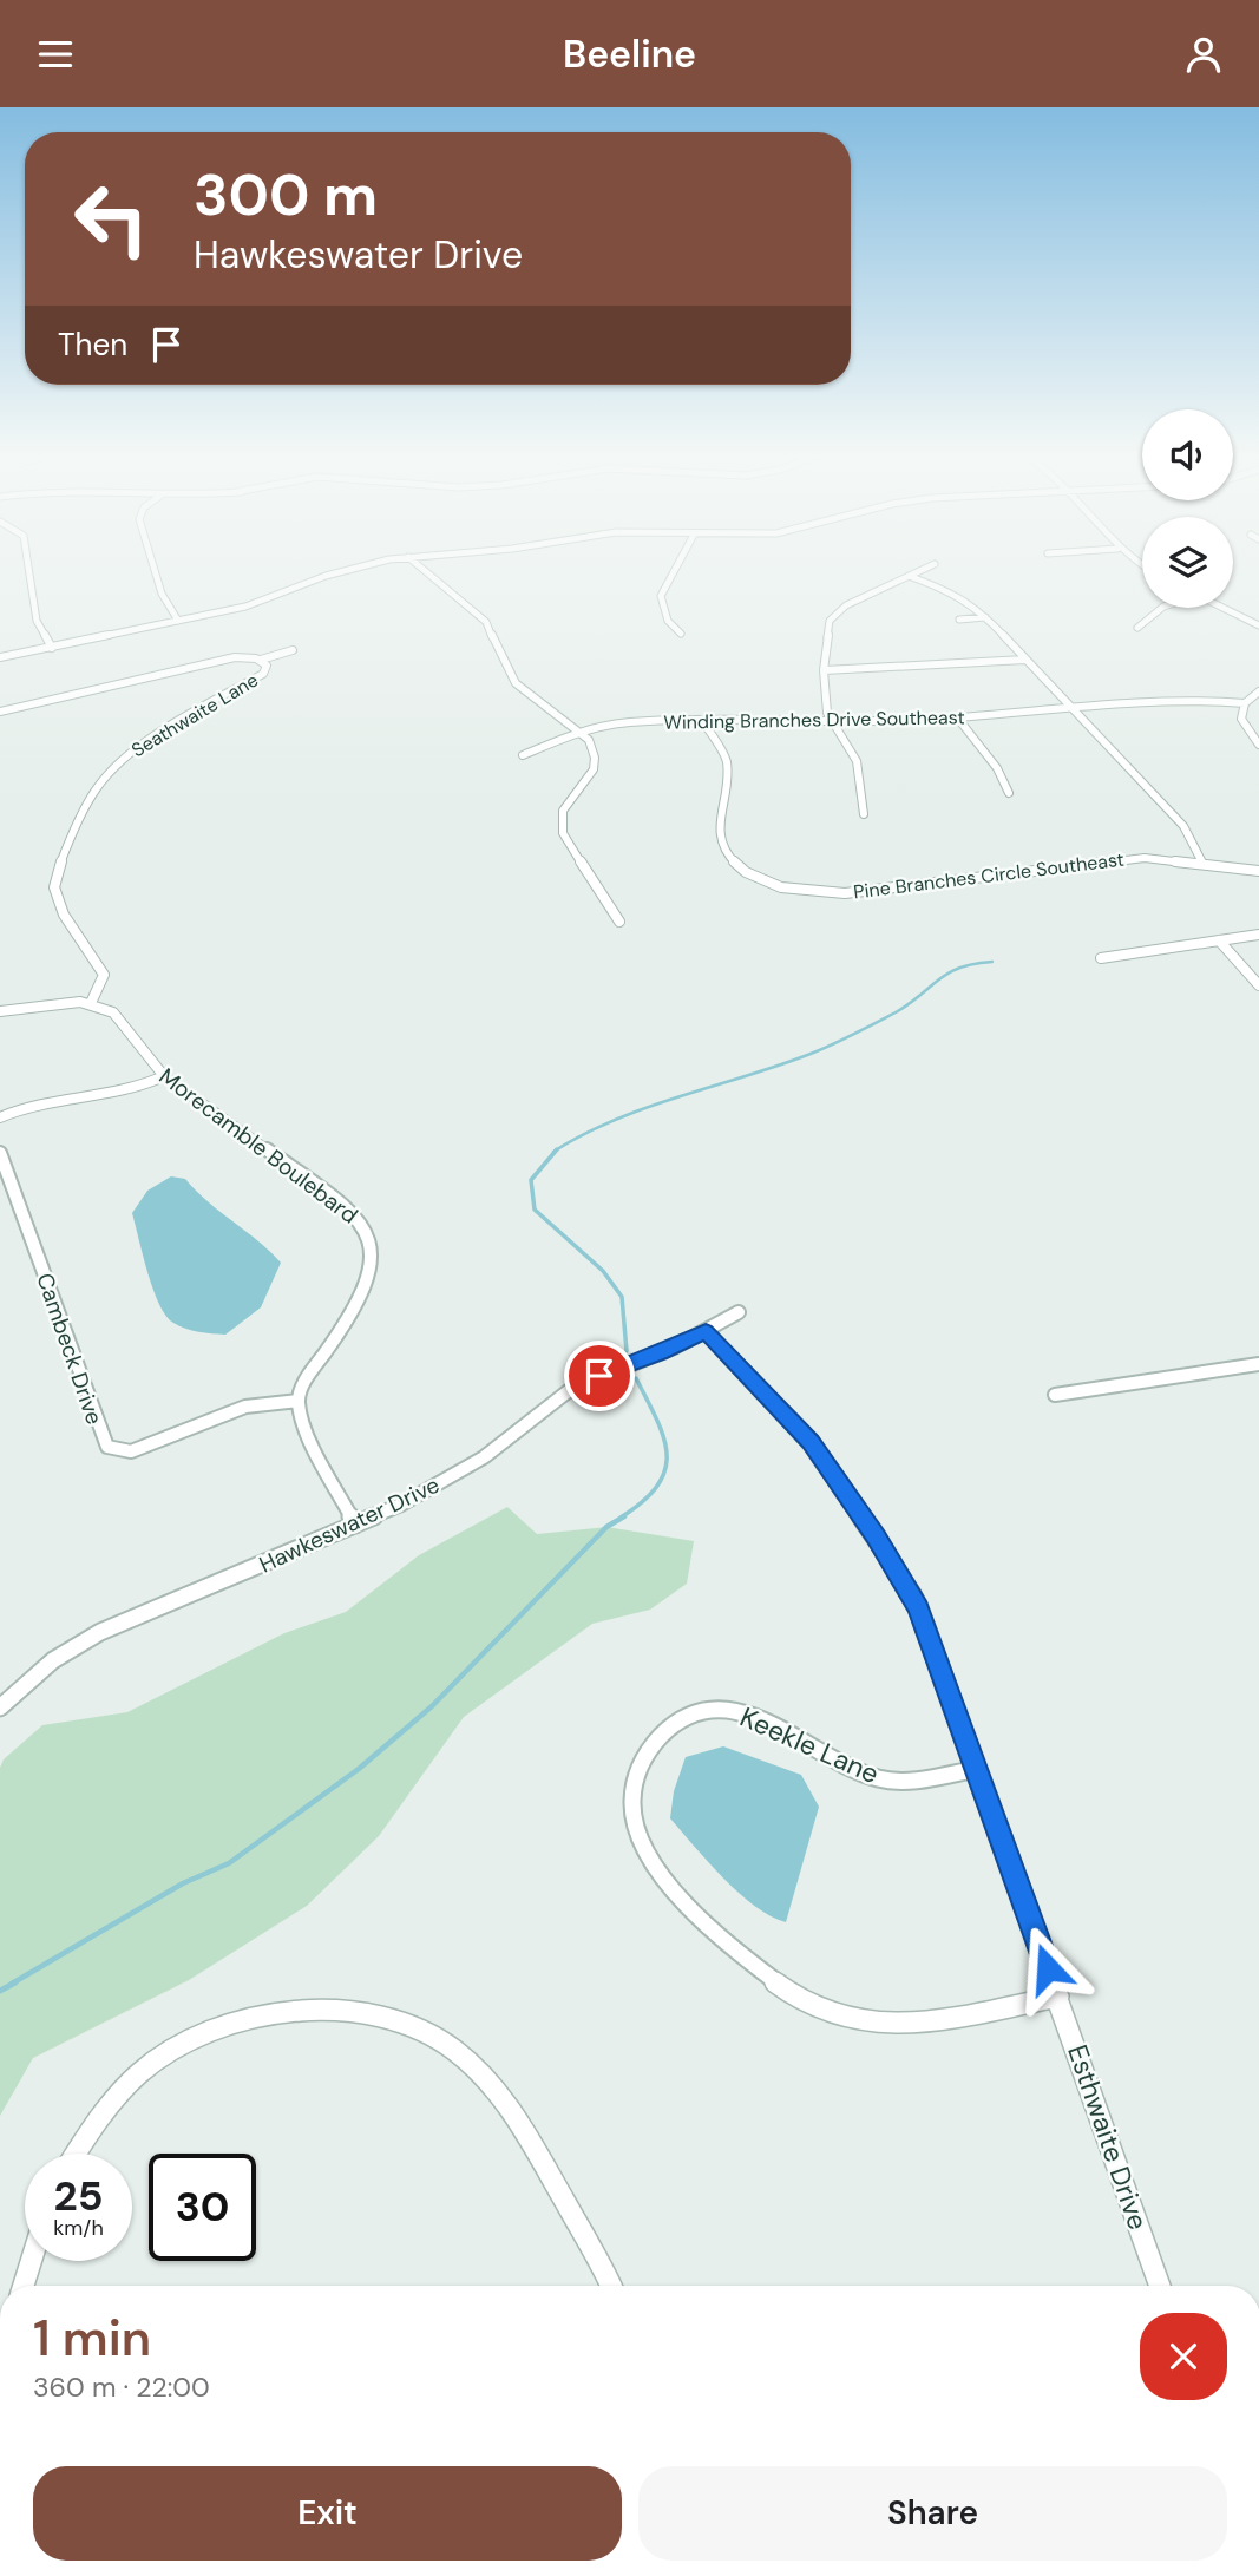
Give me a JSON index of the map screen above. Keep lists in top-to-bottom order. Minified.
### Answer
{"streets":{"street":["Seathwaite Lane","Winding Branches Drive Southeast","Pine Branches Circle Southeast","Morecamble Boulebard","Cambeck Drive","Hawkeswater Drive","Keekle Lane","Esthwaite Drive"]},"crossings":[["Seathwaite Lane","Morecamble Boulebard"],["Winding Branches Drive Southeast","Pine Branches Circle Southeast"],["Morecamble Boulebard","Cambeck Drive"],["Hawkeswater Drive","Esthwaite Drive"],["Keekle Lane","Esthwaite Drive"]],"page":{"header":"Beeline","turn":["300 m","Hawkeswater Drive"],"then":"Then","speed":"25 km/h","limit":"30","heading":["1 min","360 m · 22:00"],"buttons":["Exit","Share"]}}
